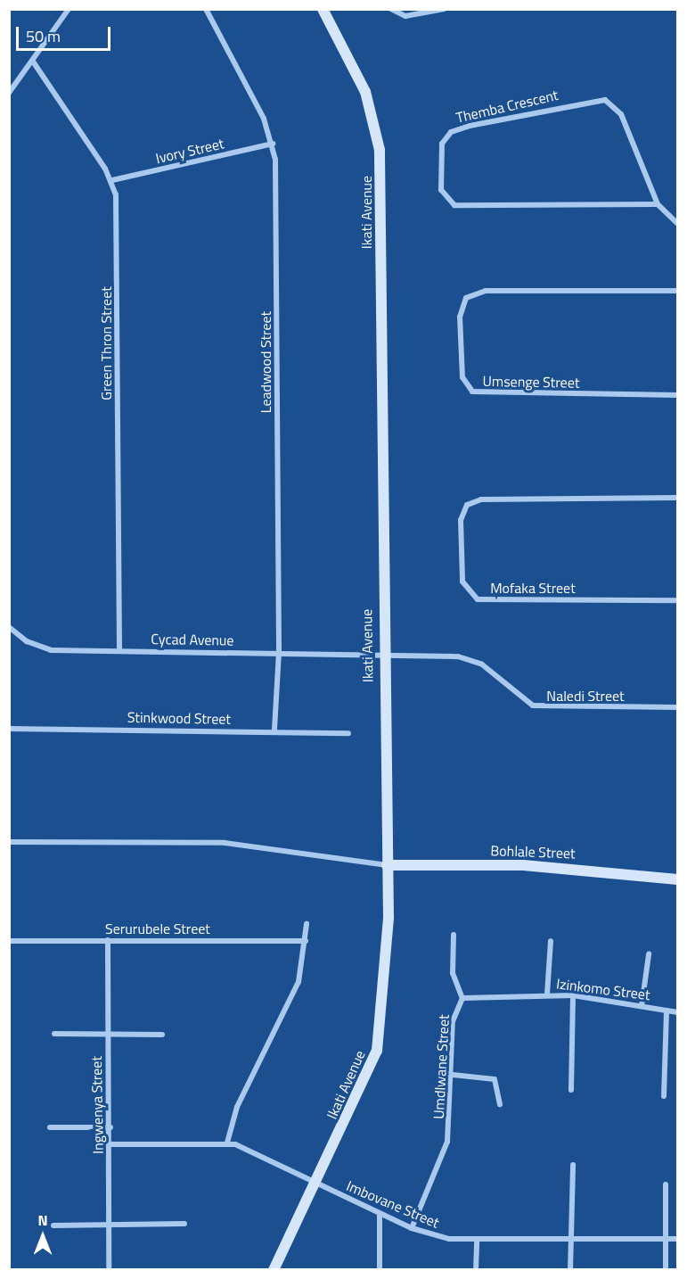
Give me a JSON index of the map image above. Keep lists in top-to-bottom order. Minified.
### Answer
{"streets":{"street":["Themba Crescent","Ivory Street","Ikati Avenue","Green Thron Street","Leadwood Street","Umsenge Street","Mofaka Street","Cycad Avenue","Naledi Street","Stinkwood Street","Bohlale Street","Serurubele Street","Izinkomo Street","Umdlwane Street","Ingwenya Street","Imbovane Street"]},"crossings":[["Ivory Street","Green Thron Street"],["Ivory Street","Leadwood Street"],["Ikati Avenue","Cycad Avenue"],["Ikati Avenue","Naledi Street"],["Ikati Avenue","Bohlale Street"],["Ikati Avenue","Imbovane Street"],["Green Thron Street","Cycad Avenue"],["Leadwood Street","Cycad Avenue"],["Leadwood Street","Stinkwood Street"],["Cycad Avenue","Naledi Street"],["Serurubele Street","Ingwenya Street"],["Izinkomo Street","Umdlwane Street"],["Umdlwane Street","Imbovane Street"],["Ingwenya Street","Imbovane Street"]],"scale_bar":"50 m","north":"top"}
